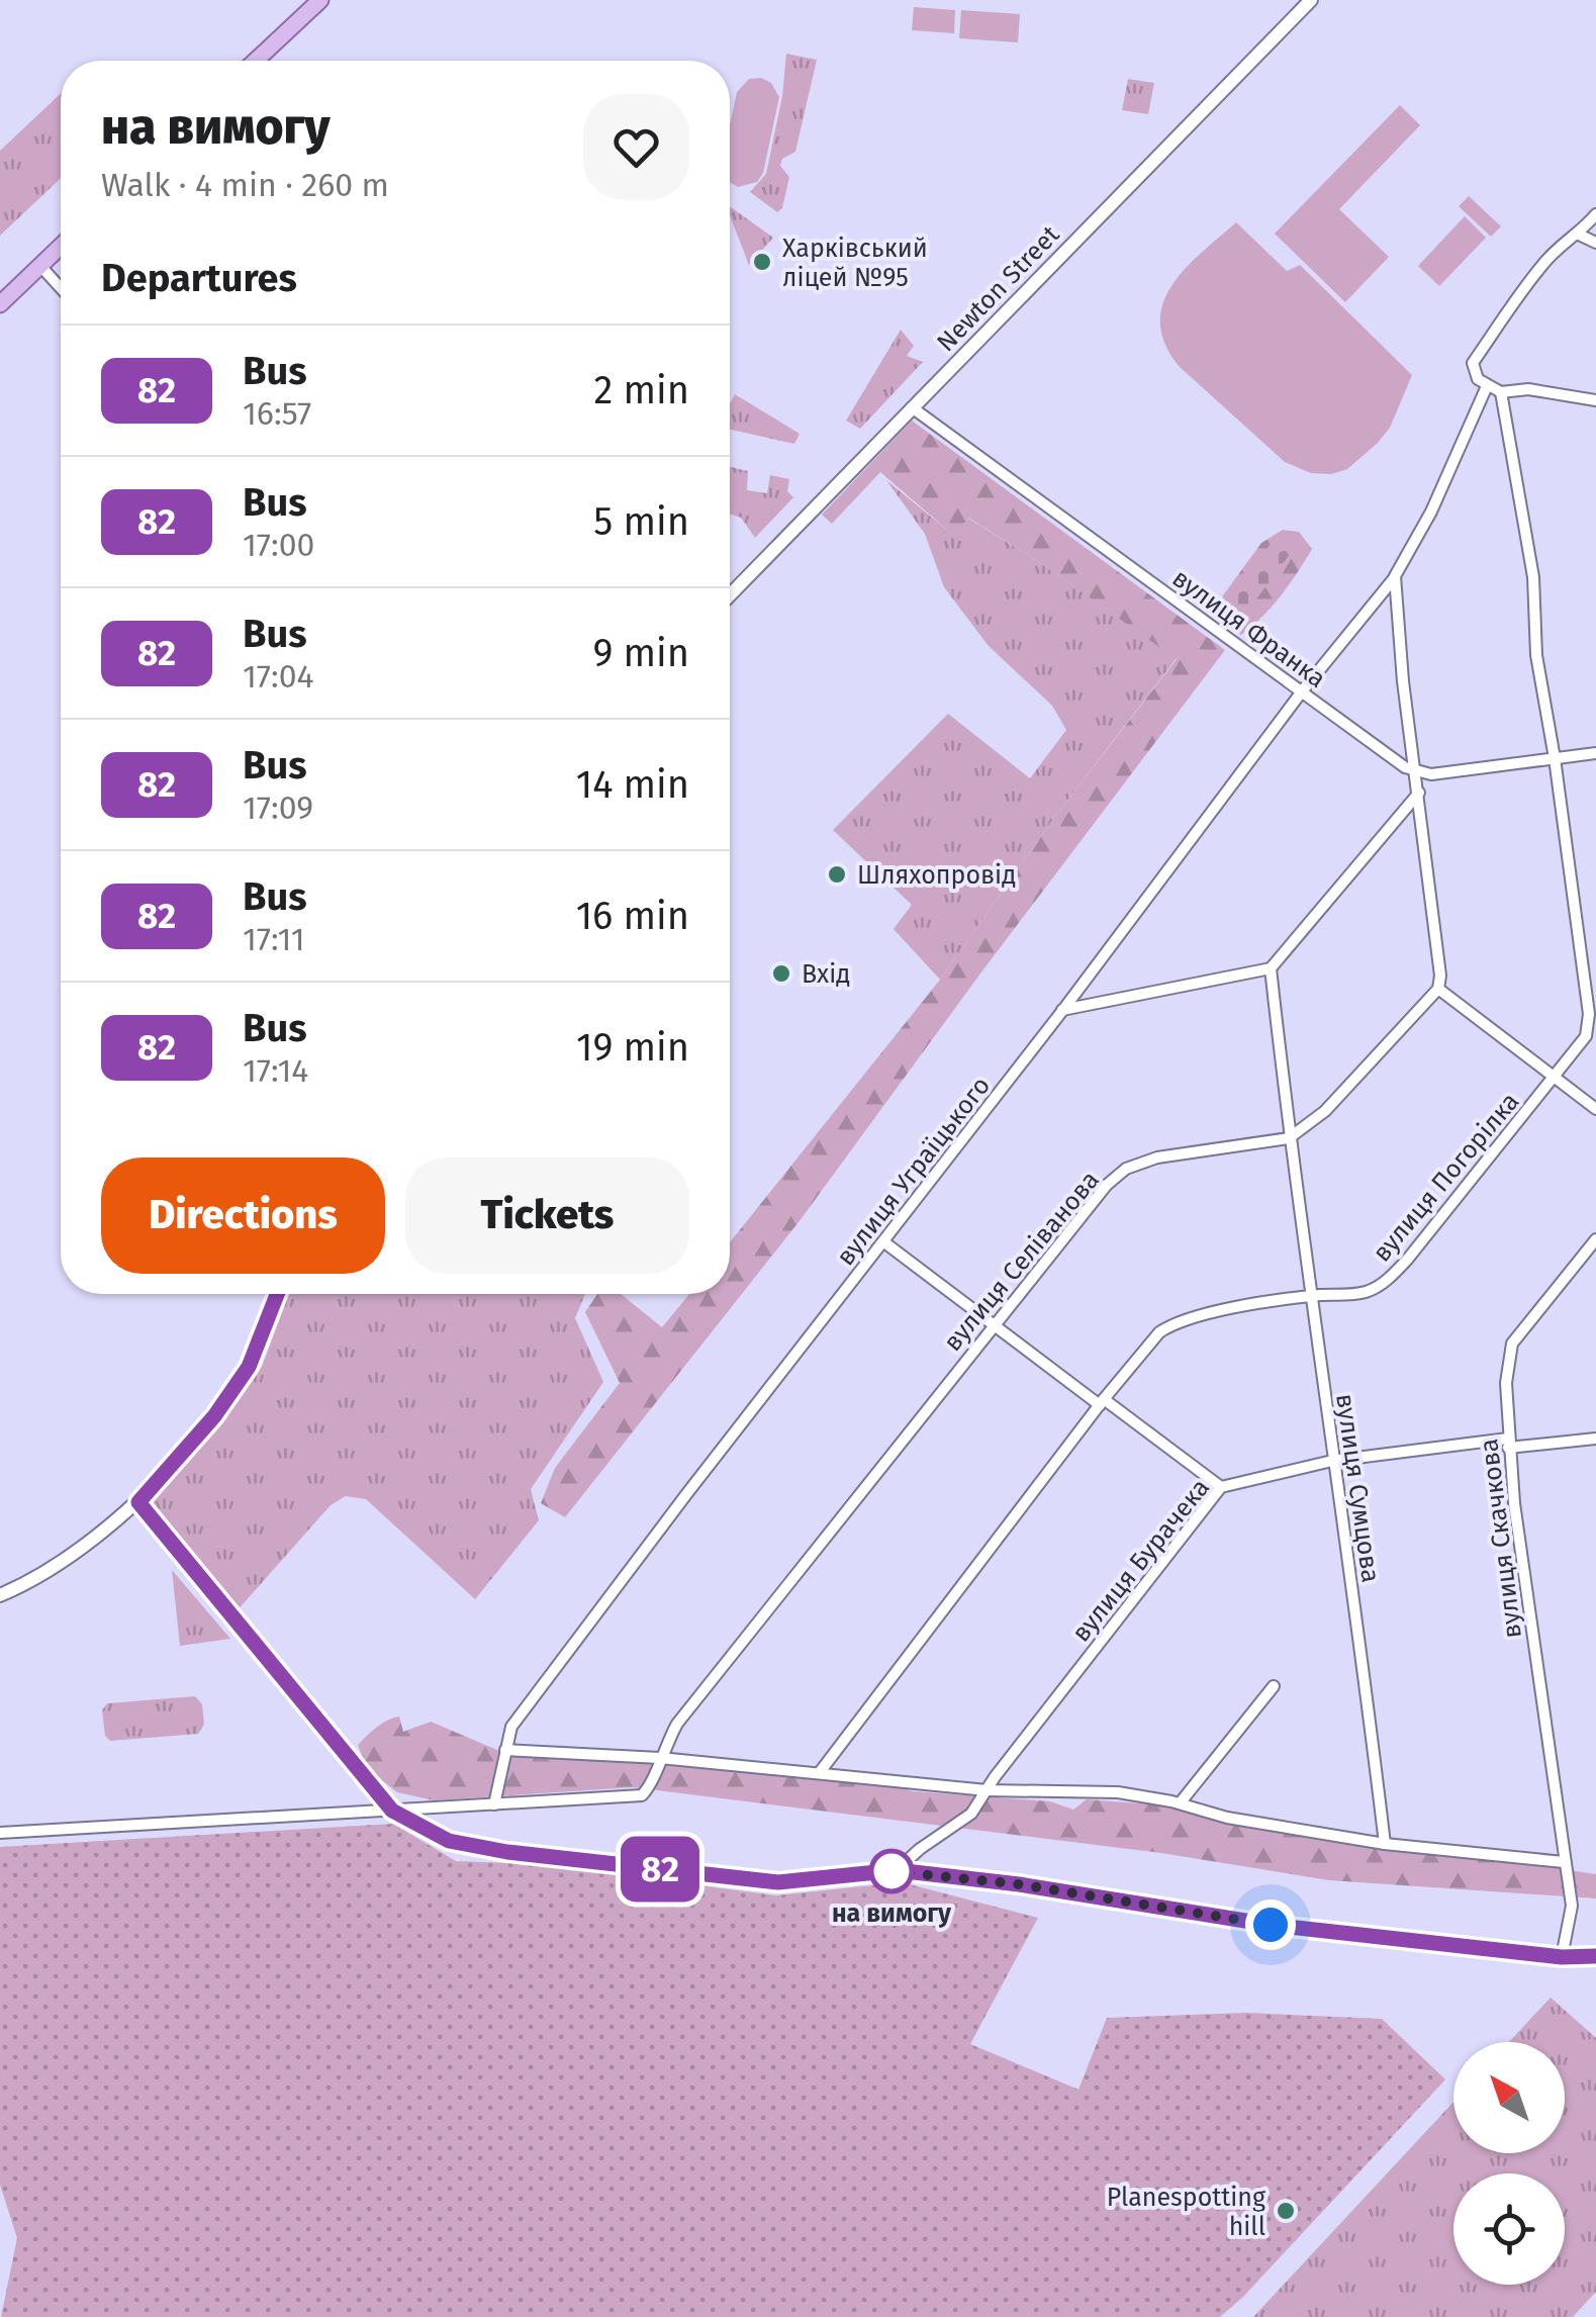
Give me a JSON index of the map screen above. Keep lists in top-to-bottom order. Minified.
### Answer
{"streets":{"street":["Newton Street","вулиця Франка","вулиця Уграїцького","вулиця Погорілка","вулиця Селіванова","вулиця Сумцова","вулиця Скачкова","вулиця Бурачека"]},"crossings":[["Newton Street","вулиця Франка"],["вулиця Франка","вулиця Уграїцького"],["вулиця Уграїцького","вулиця Селіванова"],["вулиця Погорілка","вулиця Сумцова"],["вулиця Селіванова","вулиця Сумцова"],["вулиця Сумцова","вулиця Бурачека"],["вулиця Скачкова","вулиця Бурачека"]],"places":["Харківський ліцей №95","Шляхопровід","Вхід","на вимогу","Planespotting hill"],"lines":["bus line 82"],"north":"top left","page":{"on_map":"82","heading":[["на вимогу","Walk · 4 min · 260 m"],"Departures"],"list":[{"mark":"82","name":"Bus","note":"16:57","value":"2 min"},{"mark":"82","name":"Bus","note":"17:00","value":"5 min"},{"mark":"82","name":"Bus","note":"17:04","value":"9 min"},{"mark":"82","name":"Bus","note":"17:09","value":"14 min"},{"mark":"82","name":"Bus","note":"17:11","value":"16 min"},{"mark":"82","name":"Bus","note":"17:14","value":"19 min"}],"buttons":["Directions","Tickets"]}}
